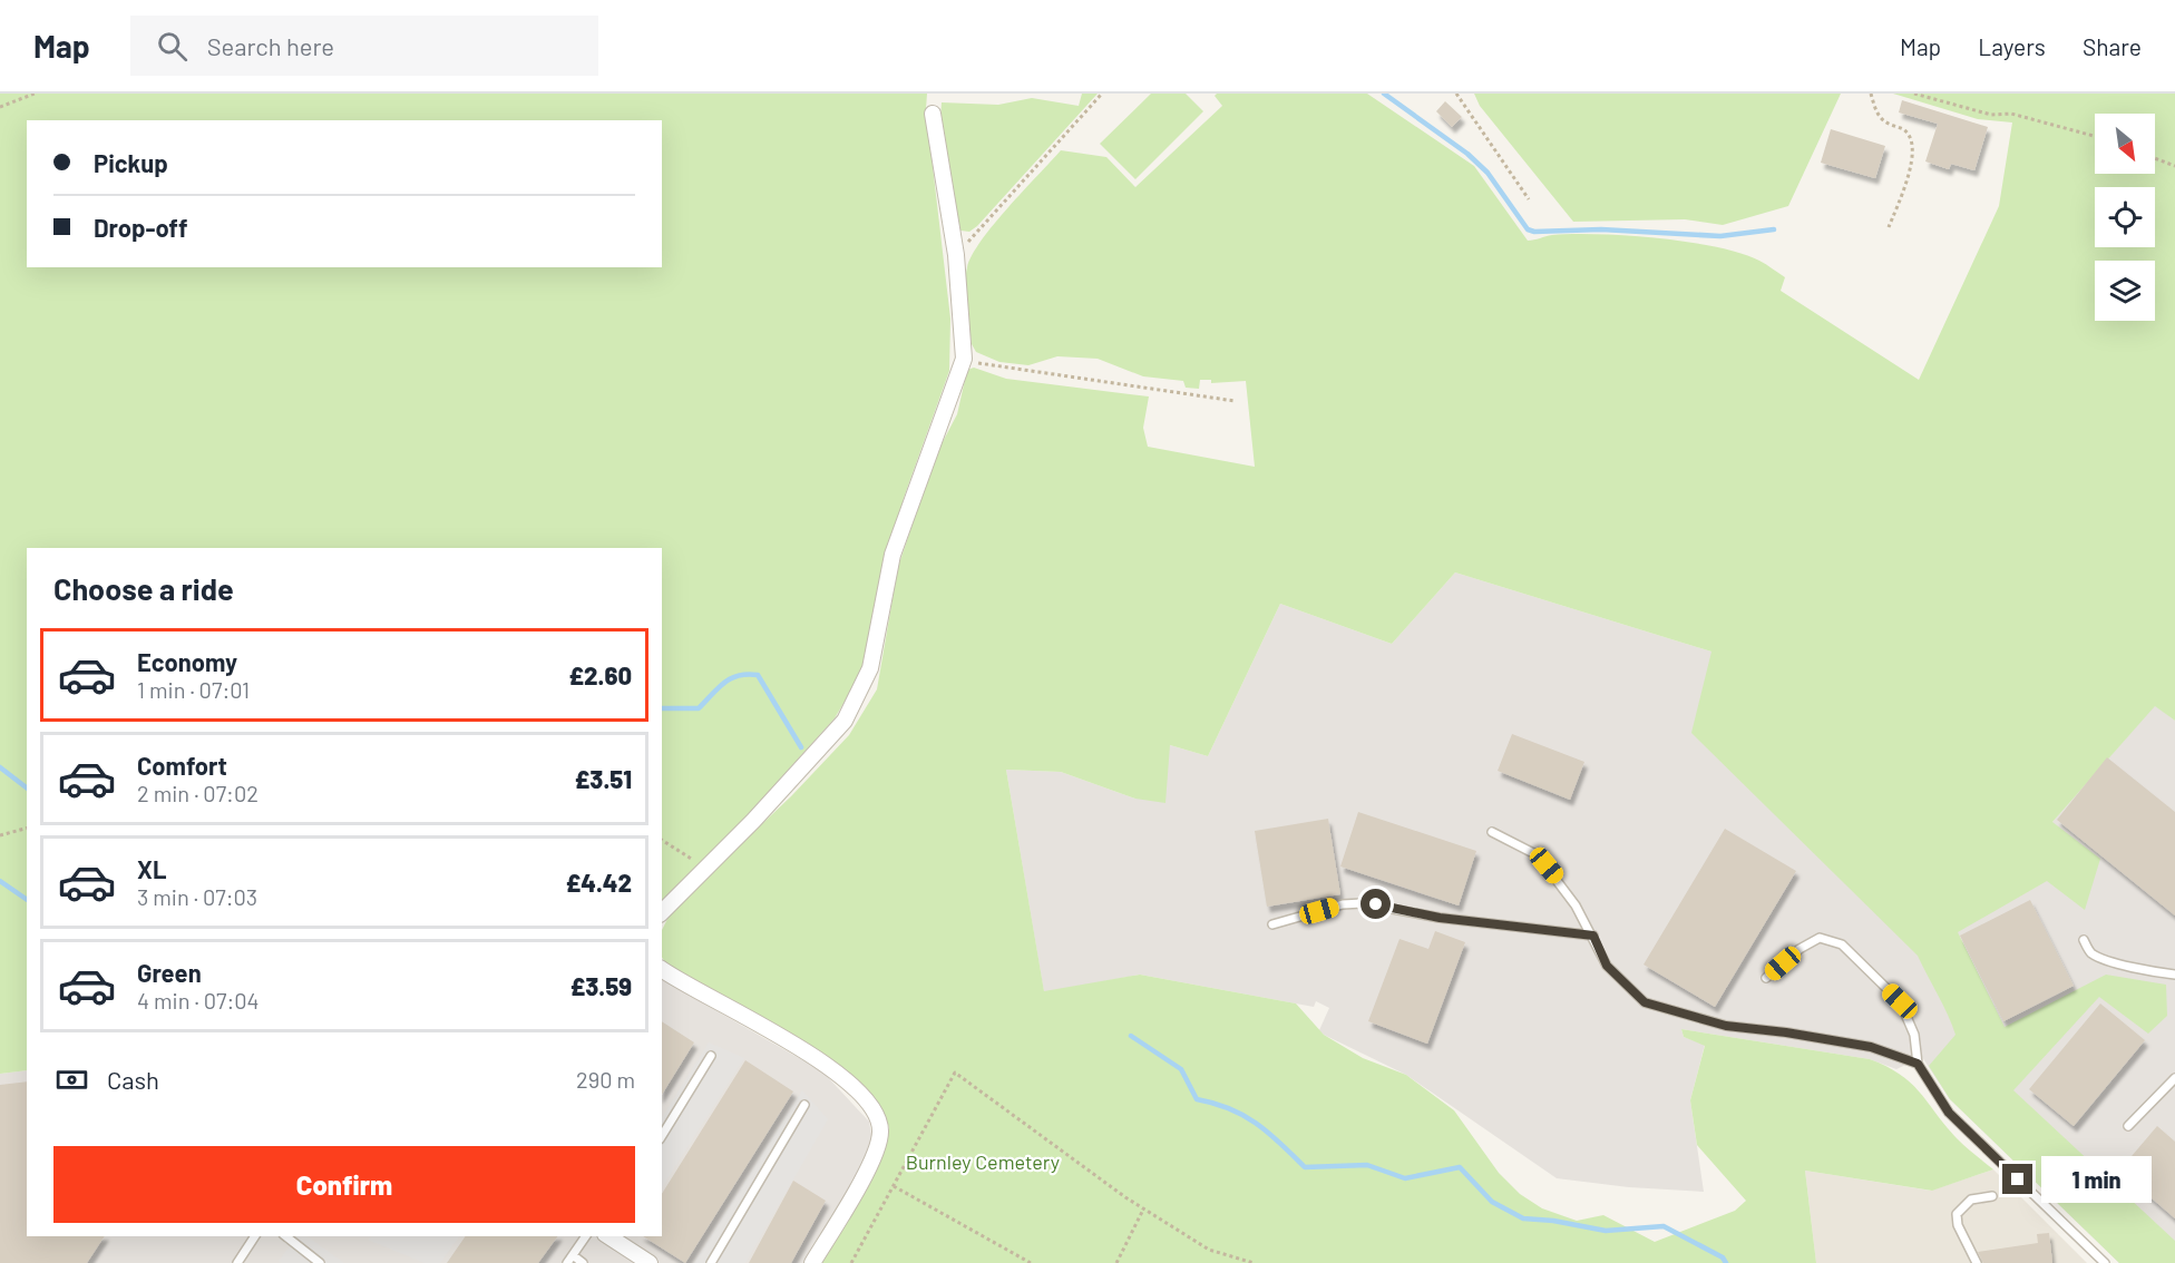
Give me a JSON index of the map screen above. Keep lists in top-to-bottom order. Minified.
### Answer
{"parks":["Burnley Cemetery"],"north":"bottom right","page":{"header":"Map","search":"Search here","nav":["Map","Layers","Share"],"banner":["Pickup","Drop-off"],"heading":"Choose a ride","list":[{"name":"Economy","note":"1 min · 07:01","value":"£2.60"},{"name":"Comfort","note":"2 min · 07:02","value":"£3.51"},{"name":"XL","note":"3 min · 07:03","value":"£4.42"},{"name":"Green","note":"4 min · 07:04","value":"£3.59"}],"pay":["Cash","290 m"],"buttons":"Confirm","bubble":"1 min"}}
